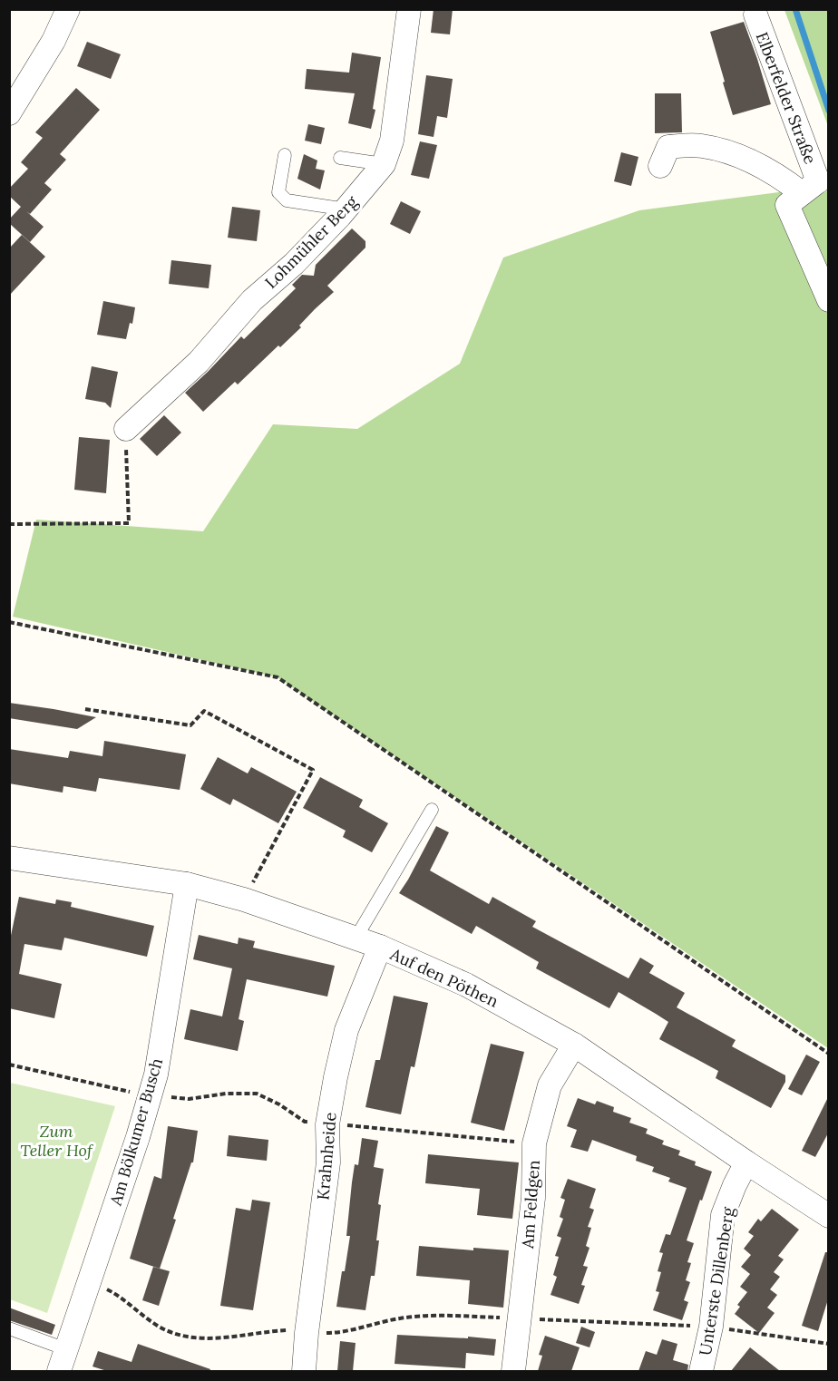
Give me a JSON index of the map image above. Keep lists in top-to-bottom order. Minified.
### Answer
{"streets":{"street":["Elberfelder Straße","Lohmühler Berg","Auf den Pöthen","Am Bölkumer Busch","Krahnheide","Am Feldgen","Unterste Dillenberg"]},"crossings":[["Auf den Pöthen","Am Bölkumer Busch"],["Auf den Pöthen","Krahnheide"],["Auf den Pöthen","Am Feldgen"],["Auf den Pöthen","Unterste Dillenberg"]],"parks":["Zum Teller Hof"]}
